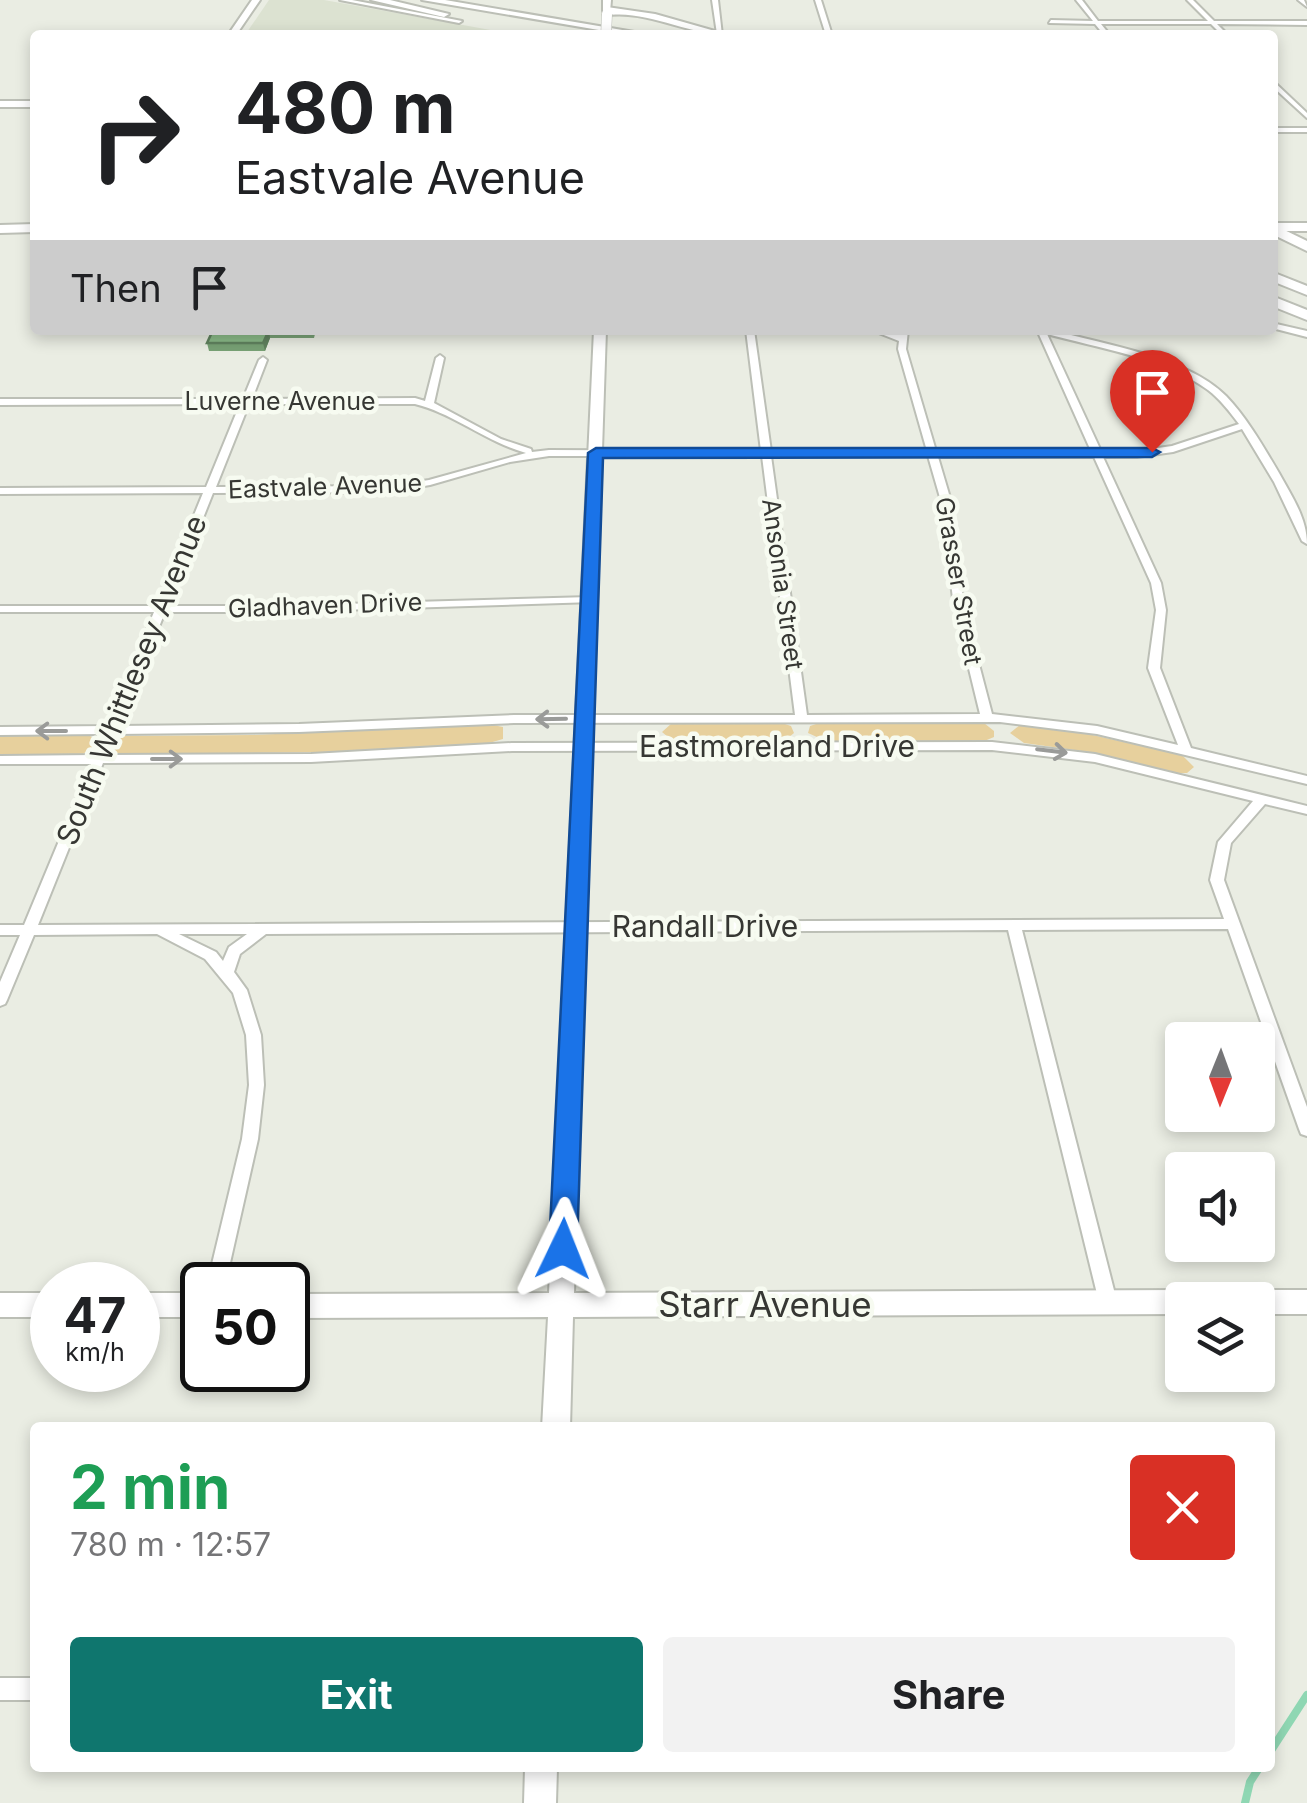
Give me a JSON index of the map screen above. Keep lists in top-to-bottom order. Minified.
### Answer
{"streets":{"main road":["Starr Avenue"],"street":["Luverne Avenue","Eastvale Avenue","Grasser Street","Ansonia Street","Gladhaven Drive","South Whittlesey Avenue","Eastmoreland Drive","Randall Drive"]},"crossings":[["Luverne Avenue","Eastvale Avenue"],["Luverne Avenue","South Whittlesey Avenue"],["Eastvale Avenue","Grasser Street"],["Eastvale Avenue","Ansonia Street"],["Eastvale Avenue","South Whittlesey Avenue"],["Grasser Street","Eastmoreland Drive"],["Ansonia Street","Eastmoreland Drive"],["Gladhaven Drive","South Whittlesey Avenue"],["South Whittlesey Avenue","Eastmoreland Drive"],["South Whittlesey Avenue","Randall Drive"]],"north":"bottom","page":{"turn":["480 m","Eastvale Avenue"],"then":"Then","speed":"47 km/h","limit":"50","heading":["2 min","780 m · 12:57"],"buttons":["Exit","Share"]}}
